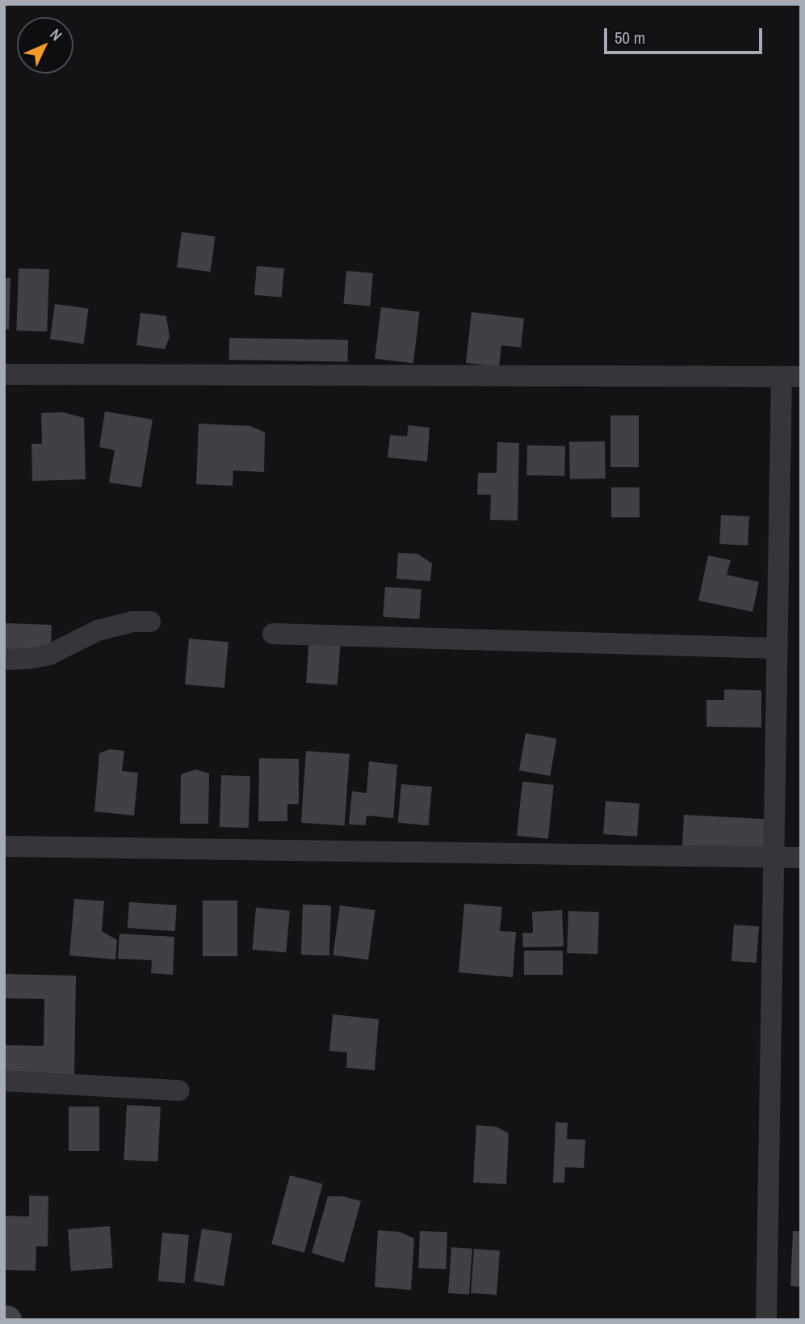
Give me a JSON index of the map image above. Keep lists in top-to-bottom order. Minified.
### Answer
{"scale_bar":"50 m","north":"top right"}
